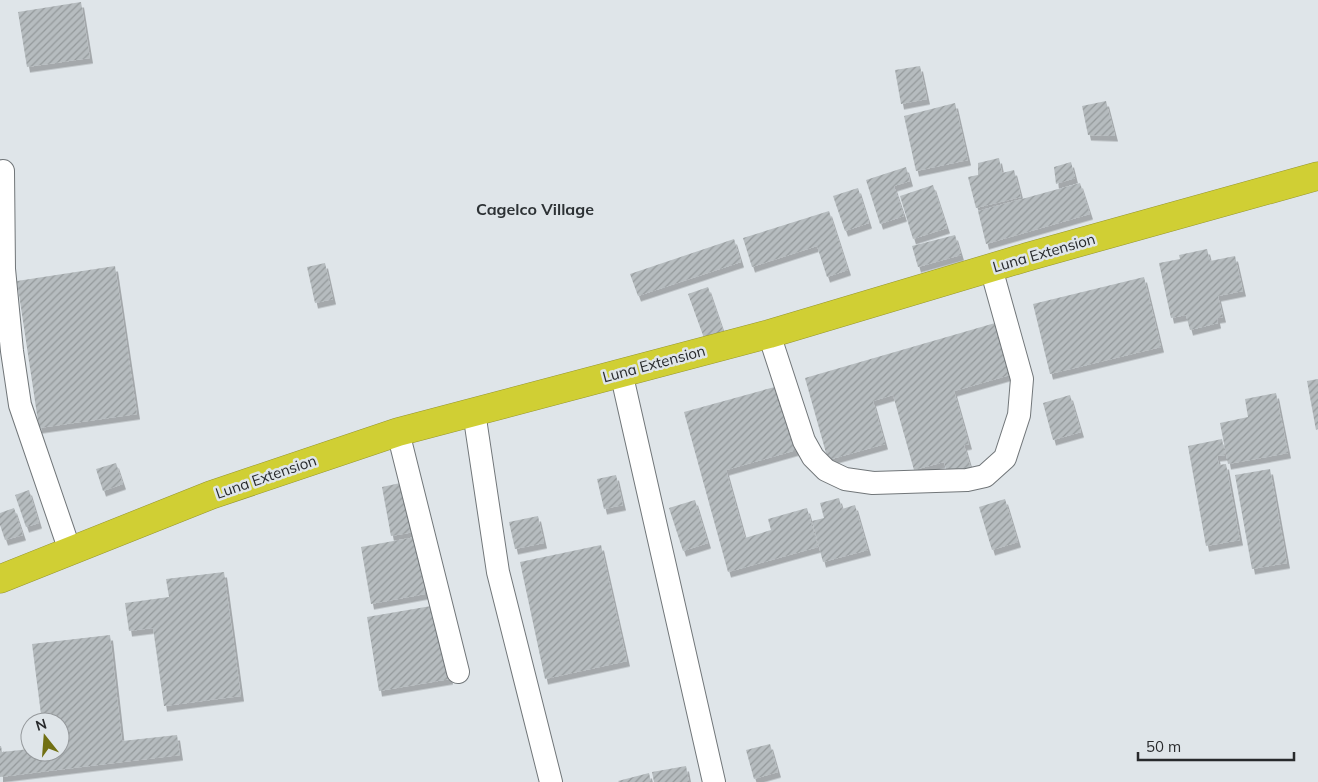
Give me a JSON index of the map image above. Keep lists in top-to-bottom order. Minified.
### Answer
{"streets":{"highway":["Luna Extension"]},"districts":["Cagelco Village"],"scale_bar":"50 m","north":"top"}
